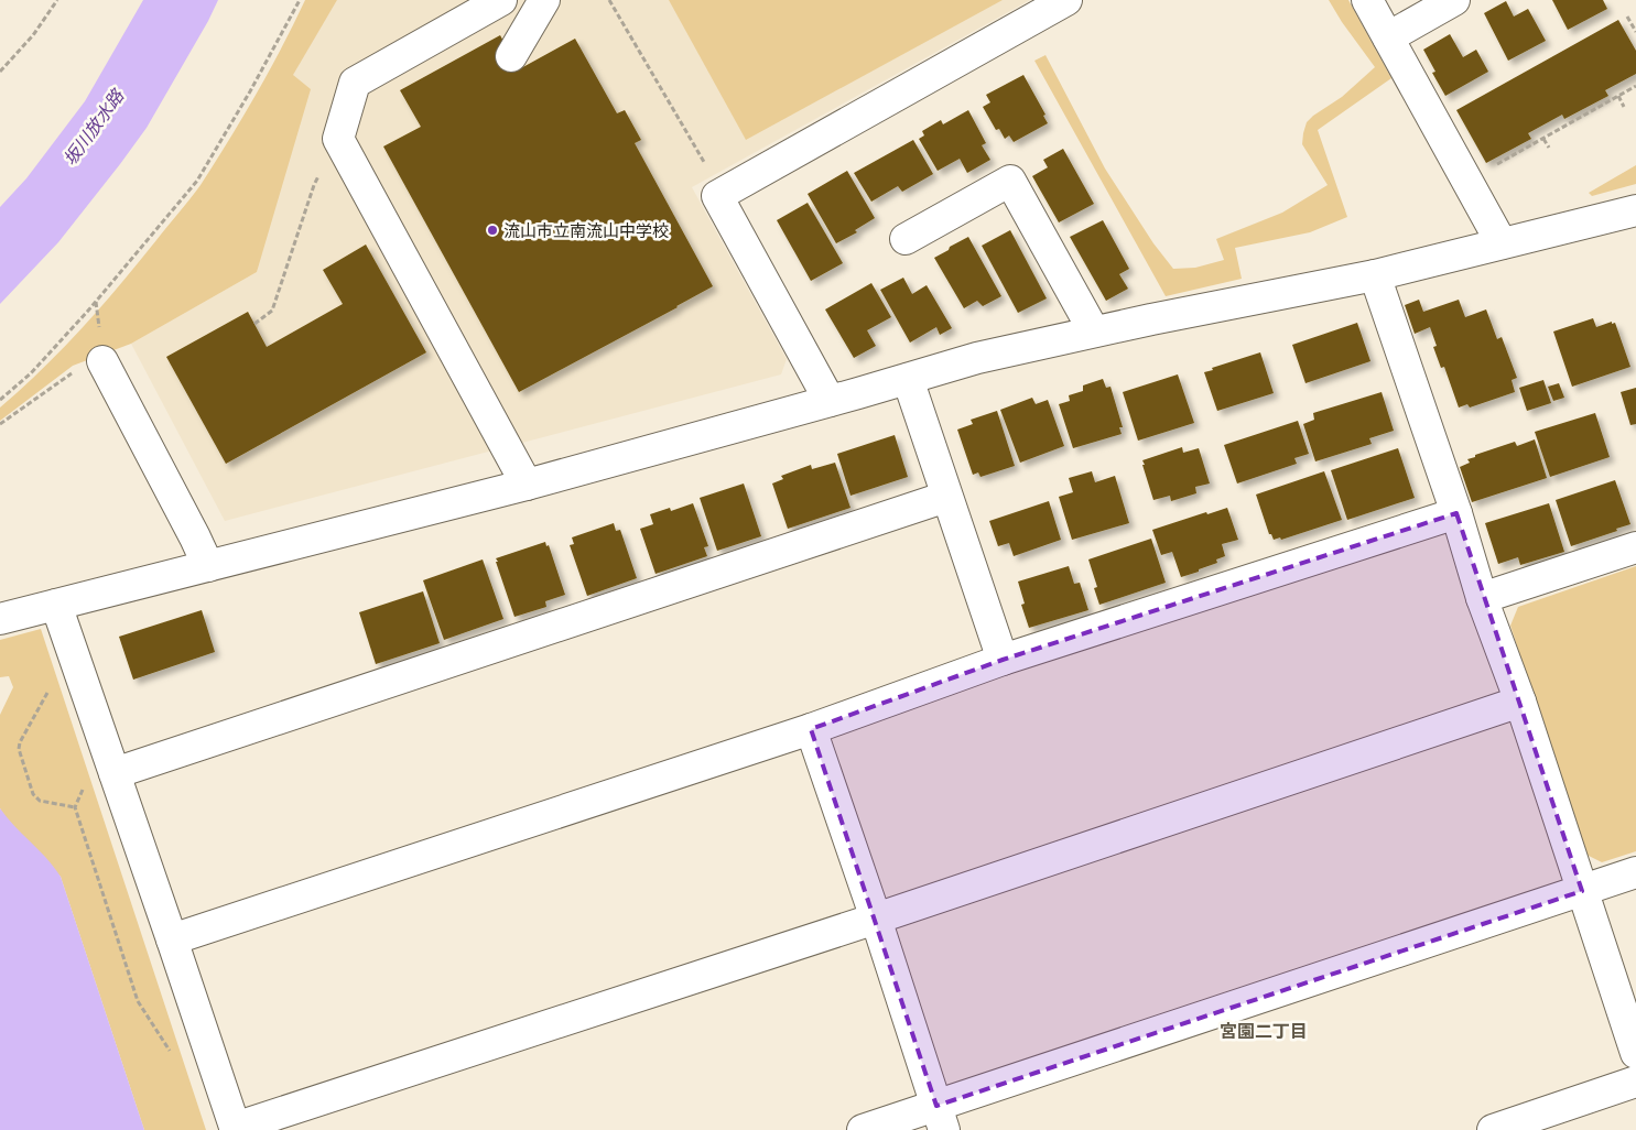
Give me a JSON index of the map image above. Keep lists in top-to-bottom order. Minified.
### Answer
{"districts":["宮園二丁目"],"water":["坂川放水路"],"places":["流山市立南流山中学校"]}
